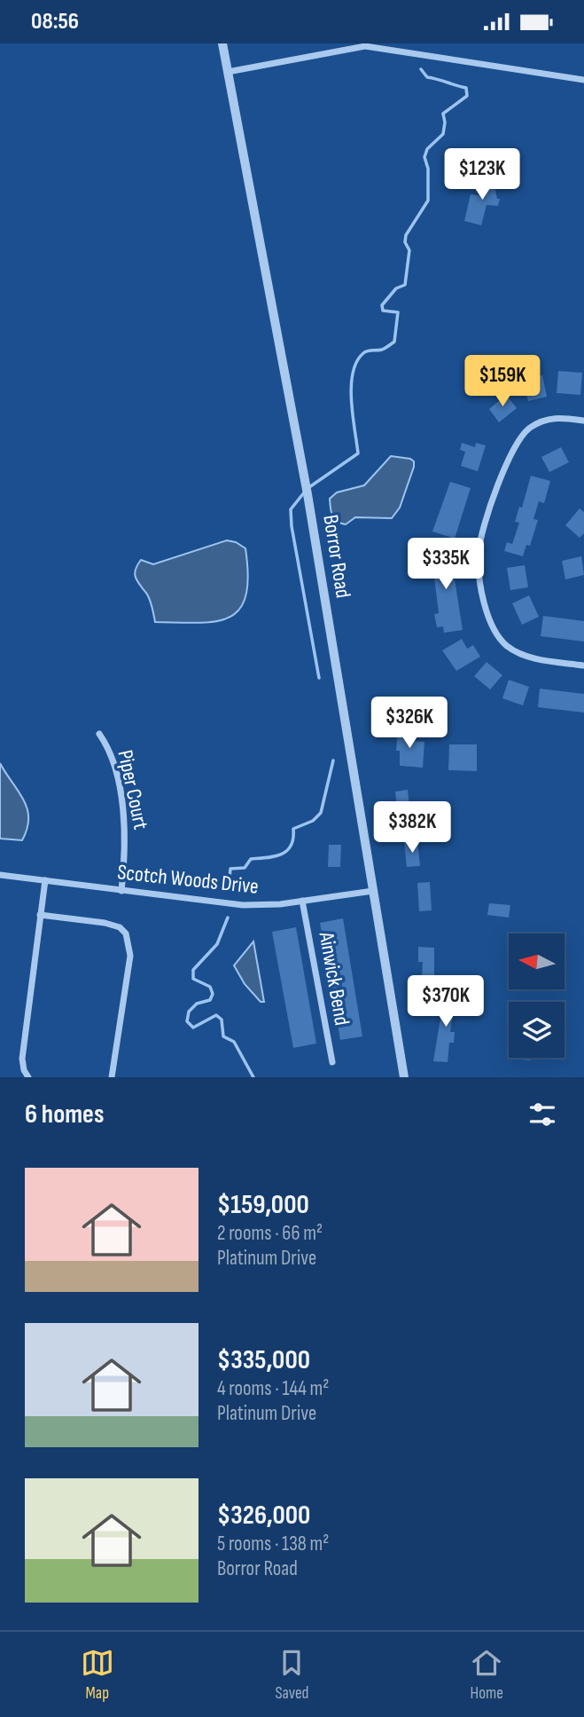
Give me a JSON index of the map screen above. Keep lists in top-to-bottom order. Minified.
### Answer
{"streets":{"street":["Borror Road","Piper Court","Scotch Woods Drive","Ainwick Bend"]},"crossings":[["Borror Road","Scotch Woods Drive"],["Piper Court","Scotch Woods Drive"],["Scotch Woods Drive","Ainwick Bend"]],"north":"left","page":{"status":"08:56","price":["$123K","$159K","$335K","$326K","$382K","$370K"],"heading":"6 homes","list":[{"name":"$159,000","note":"2 rooms · 66 m² · Platinum Drive"},{"name":"$335,000","note":"4 rooms · 144 m² · Platinum Drive"},{"name":"$326,000","note":"5 rooms · 138 m² · Borror Road"}],"tabs":["Map","Saved","Home"]}}
